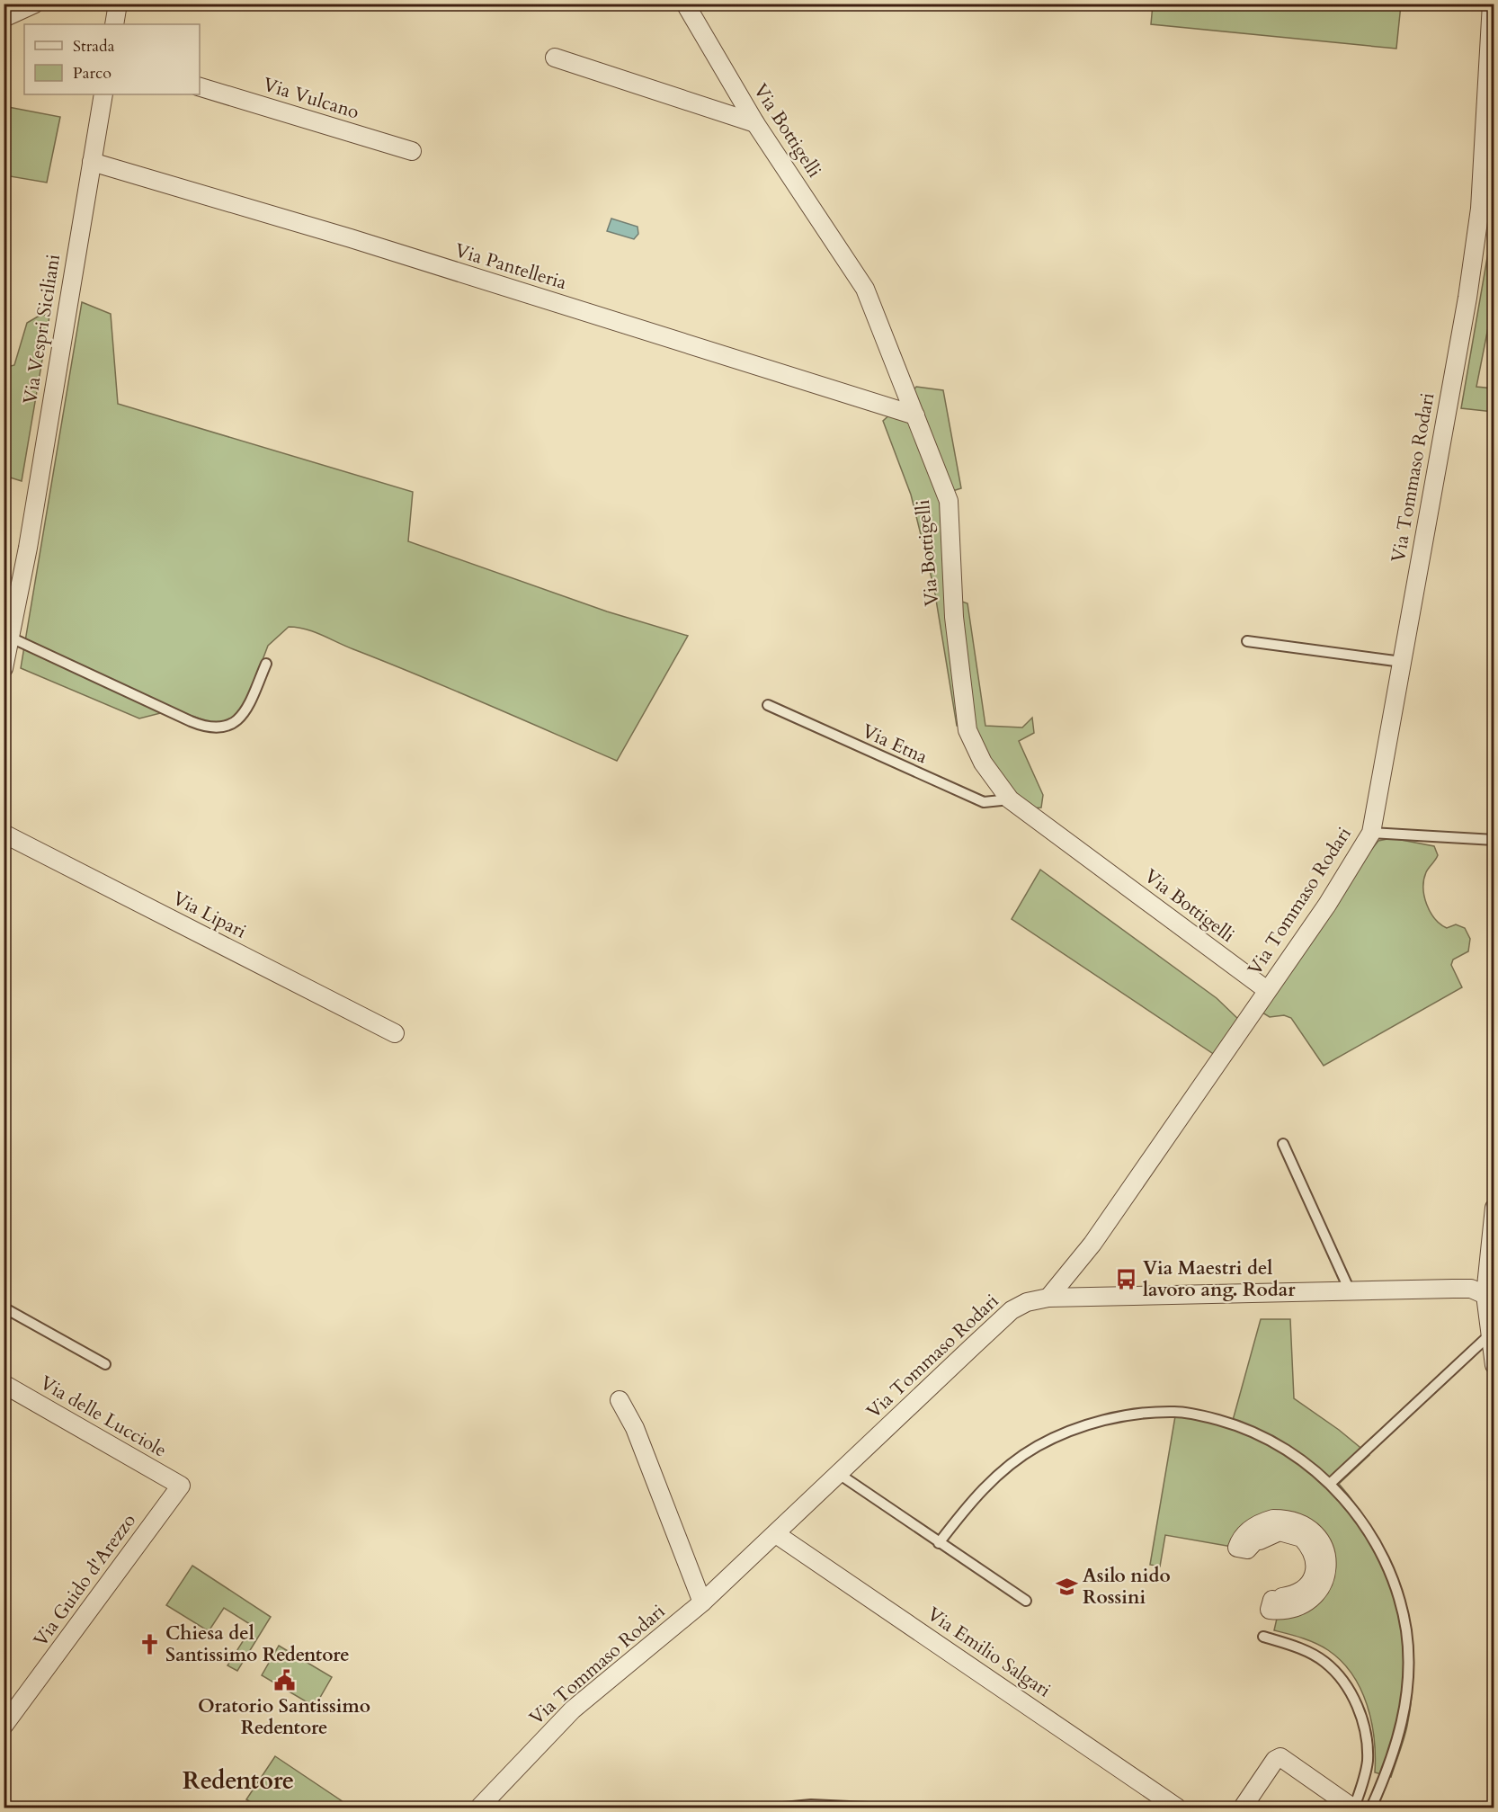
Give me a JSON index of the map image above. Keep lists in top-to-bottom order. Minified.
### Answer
{"streets":{"street":["Via Vulcano","Via Bottigelli","Via Pantelleria","Via Vespri Siciliani","Via Tommaso Rodari","Via Lipari","Via delle Lucciole","Via Guido d'Arezzo","Via Emilio Salgari"],"lane":["Via Etna"]},"crossings":[["Via Bottigelli","Via Pantelleria"],["Via Bottigelli","Via Tommaso Rodari"],["Via Bottigelli","Via Etna"],["Via Pantelleria","Via Vespri Siciliani"],["Via Tommaso Rodari","Via Emilio Salgari"],["Via delle Lucciole","Via Guido d'Arezzo"]],"districts":["Redentore"],"places":{"bus stop":["Via Maestri del lavoro ang. Rodar"],"school or university":["Asilo nido Rossini"],"church":["Chiesa del Santissimo Redentore"],"public building":["Oratorio Santissimo Redentore"]},"legend":["Strada","Parco"]}
